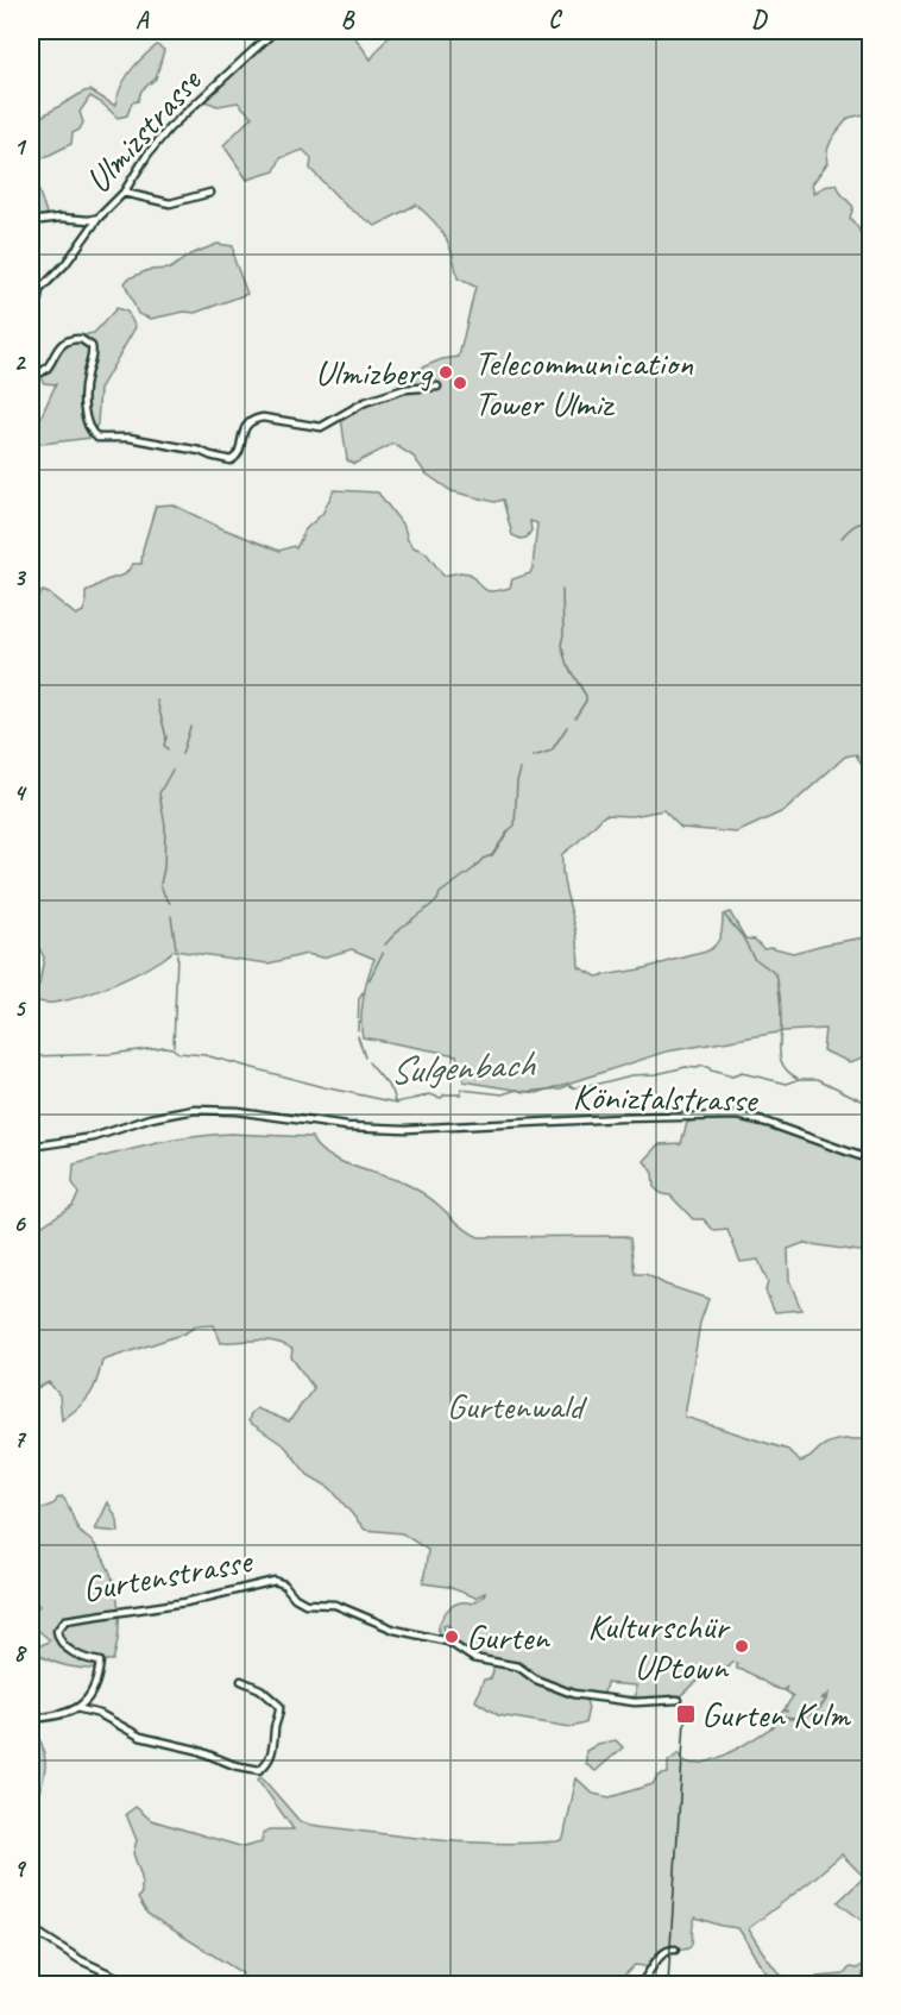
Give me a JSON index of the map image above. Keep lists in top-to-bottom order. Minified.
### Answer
{"streets":{"street":["Ulmizstrasse","Köniztalstrasse","Gurtenstrasse"]},"water":["Sulgenbach"],"parks":["Gurtenwald"],"places":{"other":["Ulmizberg","Telecommunication Tower Ulmiz","Gurten","Kulturschür UPtown"],"transit":["Gurten Kulm"]},"grid":{"columns":["A","B","C","D"],"rows":["1","2","3","4","5","6","7","8","9"]}}
